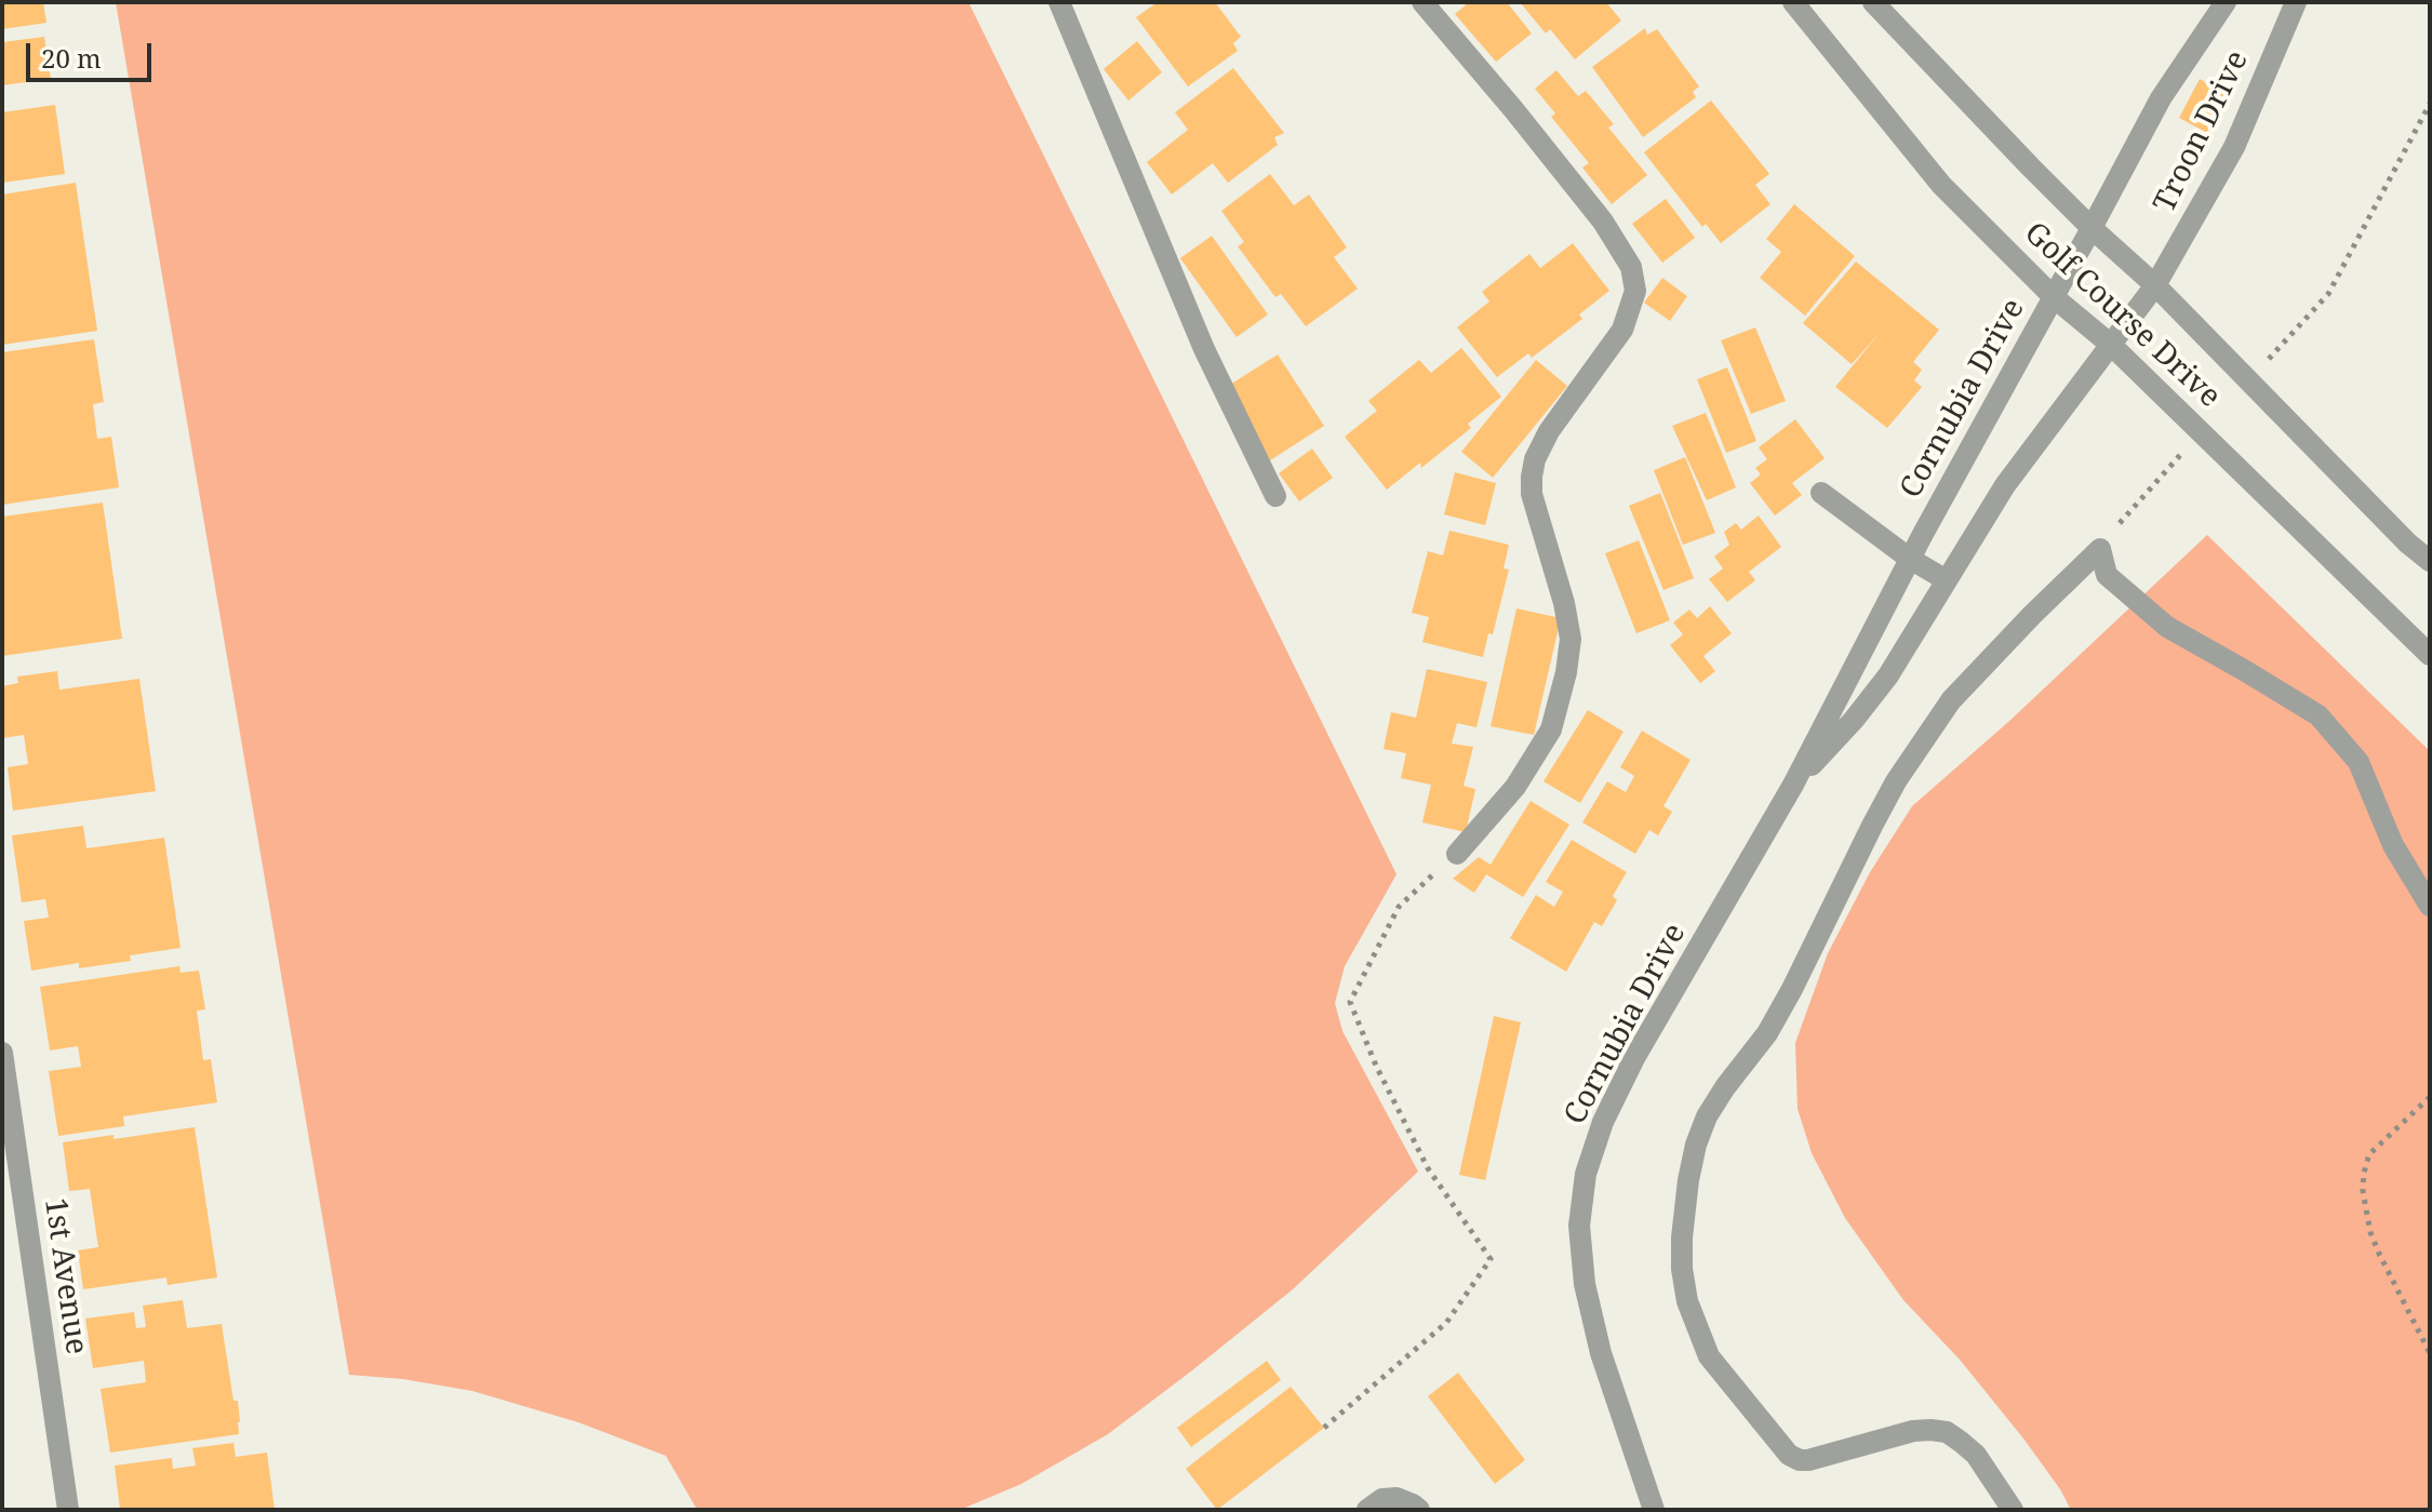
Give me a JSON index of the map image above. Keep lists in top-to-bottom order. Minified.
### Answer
{"streets":{"street":["Troon Drive","Golf Course Drive","Cornubia Drive","1st Avenue"]},"crossings":[["Troon Drive","Golf Course Drive"],["Troon Drive","Cornubia Drive"],["Golf Course Drive","Cornubia Drive"]],"scale_bar":"20 m"}
